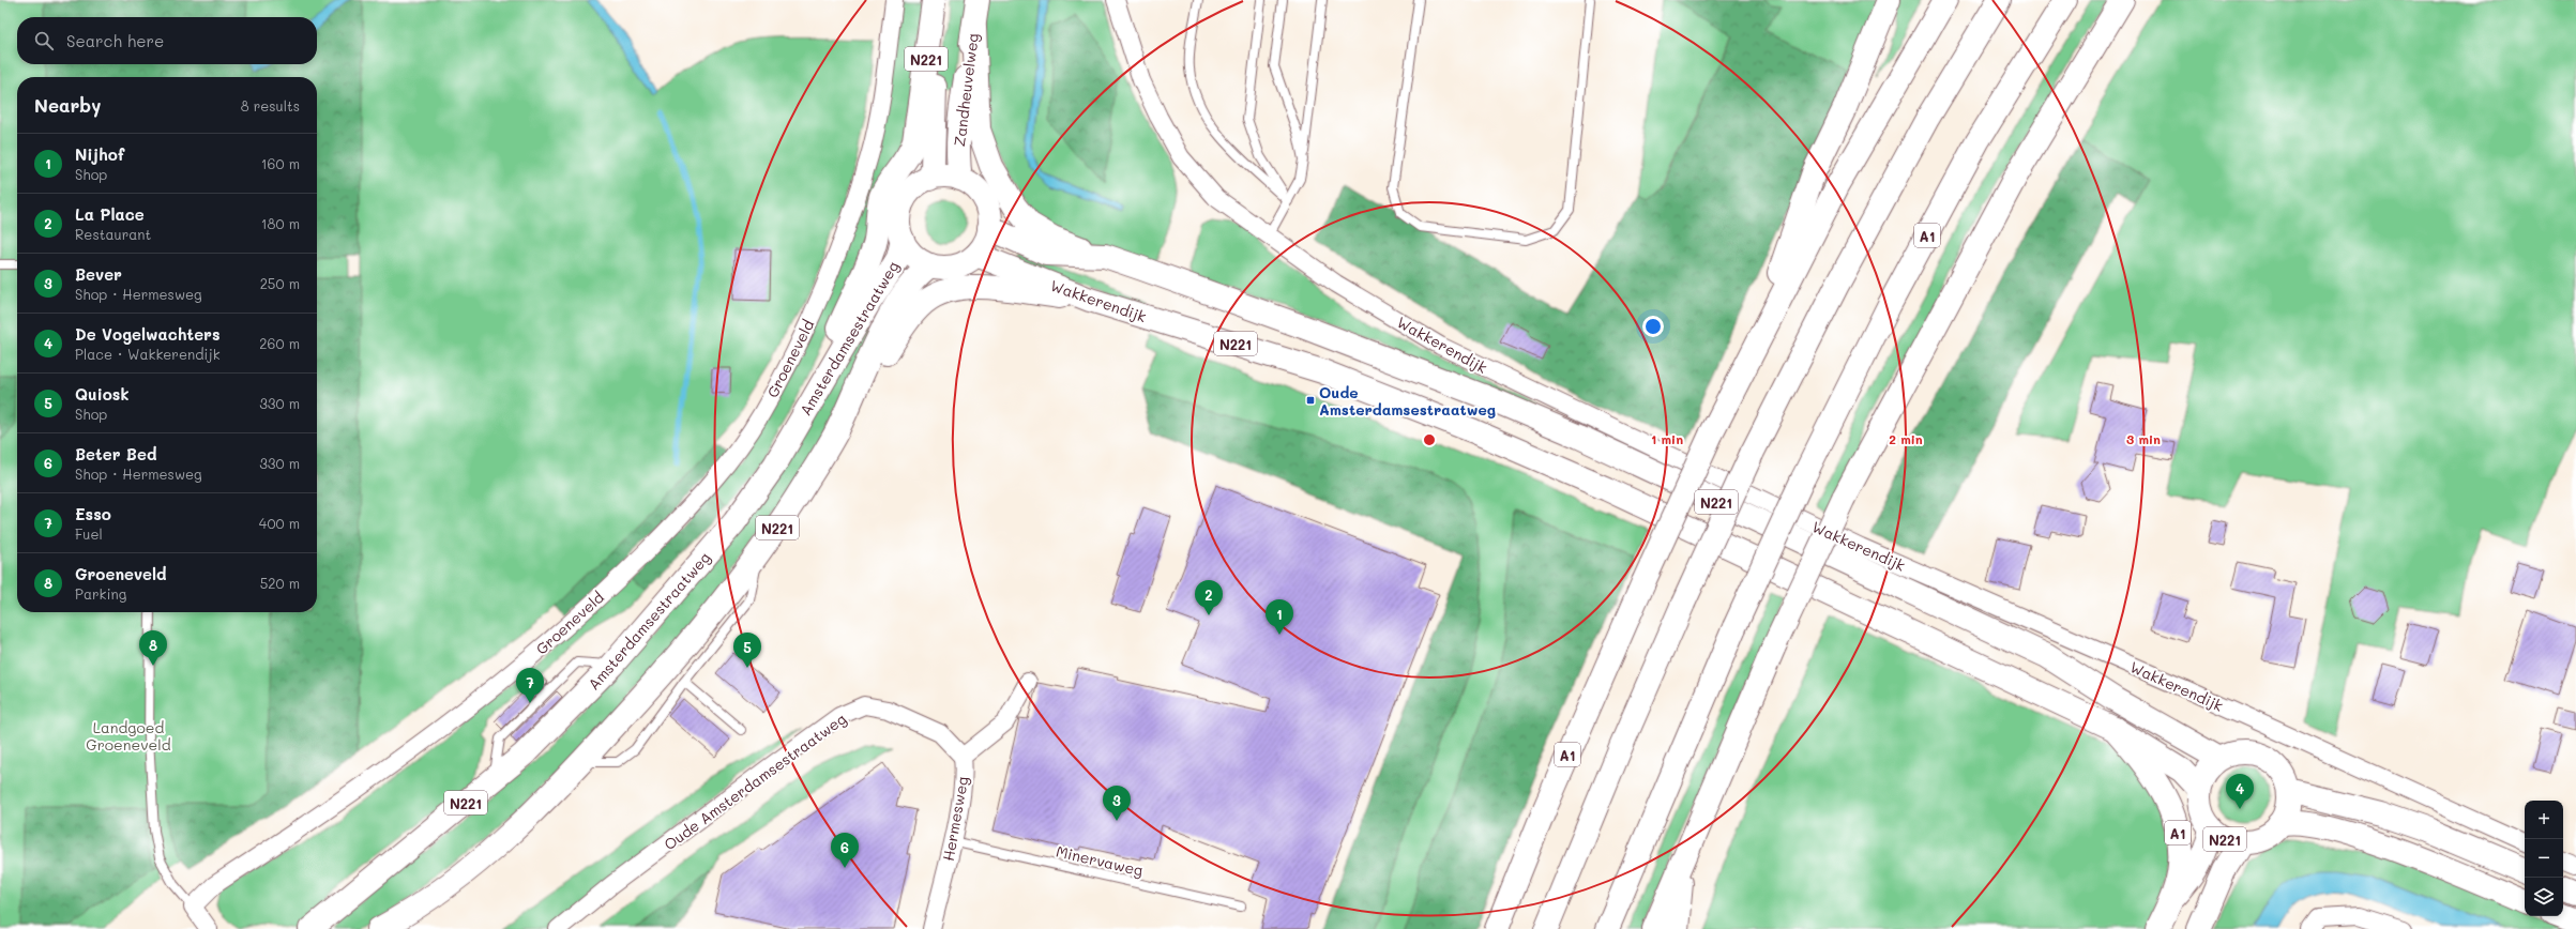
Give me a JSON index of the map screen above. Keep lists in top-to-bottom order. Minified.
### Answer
{"streets":{"main road":["N221","Zandheuvelweg","A1","Wakkerendijk","Amsterdamsestraatweg"],"street":["Groeneveld","Oude Amsterdamsestraatweg","Hermesweg"],"lane":["Minervaweg"]},"crossings":[["N221","Zandheuvelweg"],["N221","A1"],["N221","Wakkerendijk"],["N221","Amsterdamsestraatweg"],["Zandheuvelweg","Wakkerendijk"],["Zandheuvelweg","Amsterdamsestraatweg"],["A1","Wakkerendijk"],["Wakkerendijk","Amsterdamsestraatweg"],["Oude Amsterdamsestraatweg","Hermesweg"],["Hermesweg","Minervaweg"]],"parks":["Landgoed Groeneveld"],"places":{"transit":["Oude Amsterdamsestraatweg"]},"page":{"search":"Search here","heading":["Nearby","8 results"],"list":[{"mark":"1","name":"Nijhof","note":"Shop","value":"160 m"},{"mark":"2","name":"La Place","note":"Restaurant","value":"180 m"},{"mark":"3","name":"Bever","note":"Shop · Hermesweg","value":"250 m"},{"mark":"4","name":"De Vogelwachters","note":"Place · Wakkerendijk","value":"260 m"},{"mark":"5","name":"Quiosk","note":"Shop","value":"330 m"},{"mark":"6","name":"Beter Bed","note":"Shop · Hermesweg","value":"330 m"},{"mark":"7","name":"Esso","note":"Fuel","value":"400 m"},{"mark":"8","name":"Groeneveld","note":"Parking","value":"520 m"}],"pins":["2","1","8","5","7","4","3","6"],"map_buttons":["+","−"]},"rings":["1 min","2 min","3 min"]}
